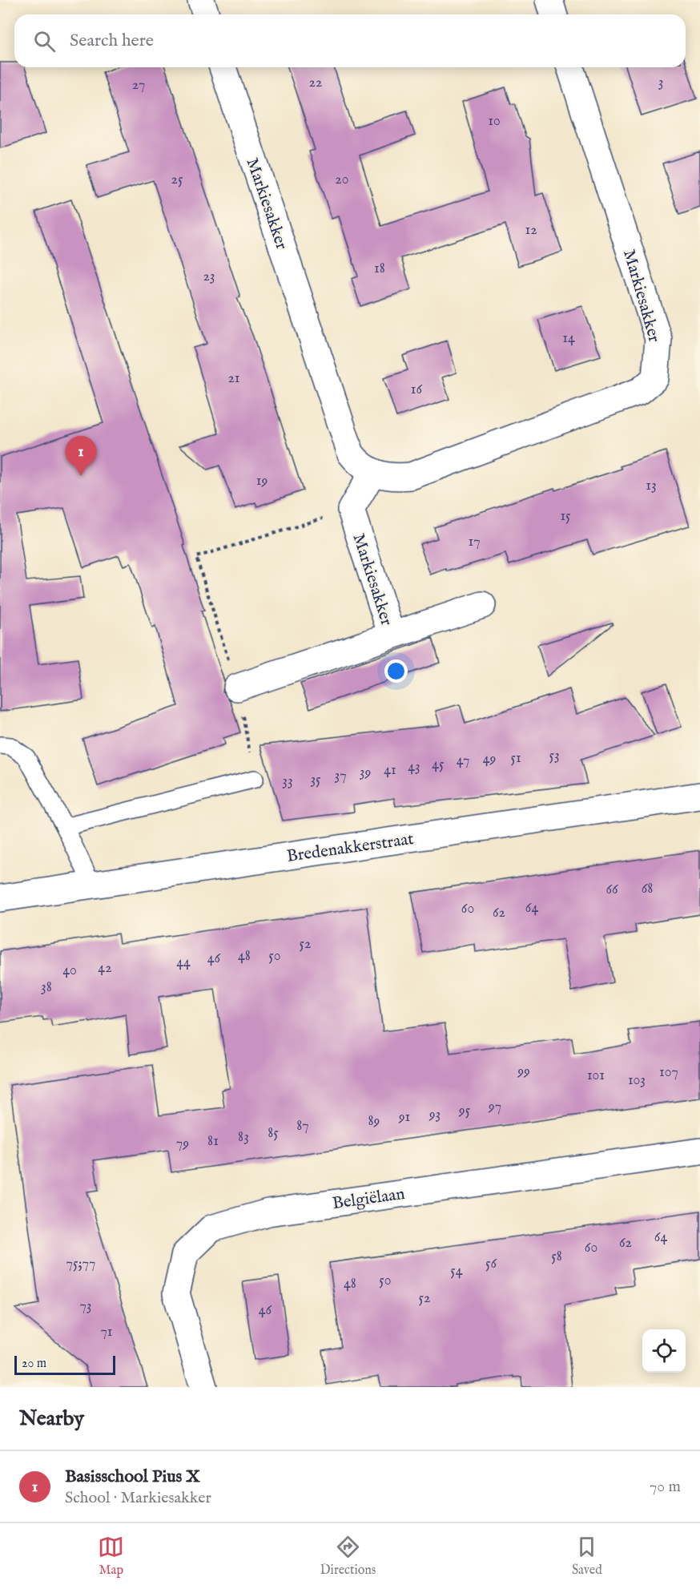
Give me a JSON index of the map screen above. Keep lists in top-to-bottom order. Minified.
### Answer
{"streets":{"street":["Markiesakker","Bredenakkerstraat","Belgiëlaan"]},"house_numbers":["22","3","27","10","25","20","12","18","23","14","21","16","19","13","15","17","53","51","49","47","45","43","41","39","37","35","33","68","66","64","60","62","52","48","50","46","44","42","40","38","99","107","101","103","97","95","93","91","89","87","85","83","81","79","64","62","60","58","75;77","56","54","50","48","52","73","46","71"],"scale_bar":"20 m","page":{"search":"Search here","pins":"1","scale":"20 m","heading":"Nearby","list":[{"mark":"1","name":"Basisschool Pius X","note":"School · Markiesakker","value":"70 m"}],"nav":["Map","Directions","Saved"]}}
